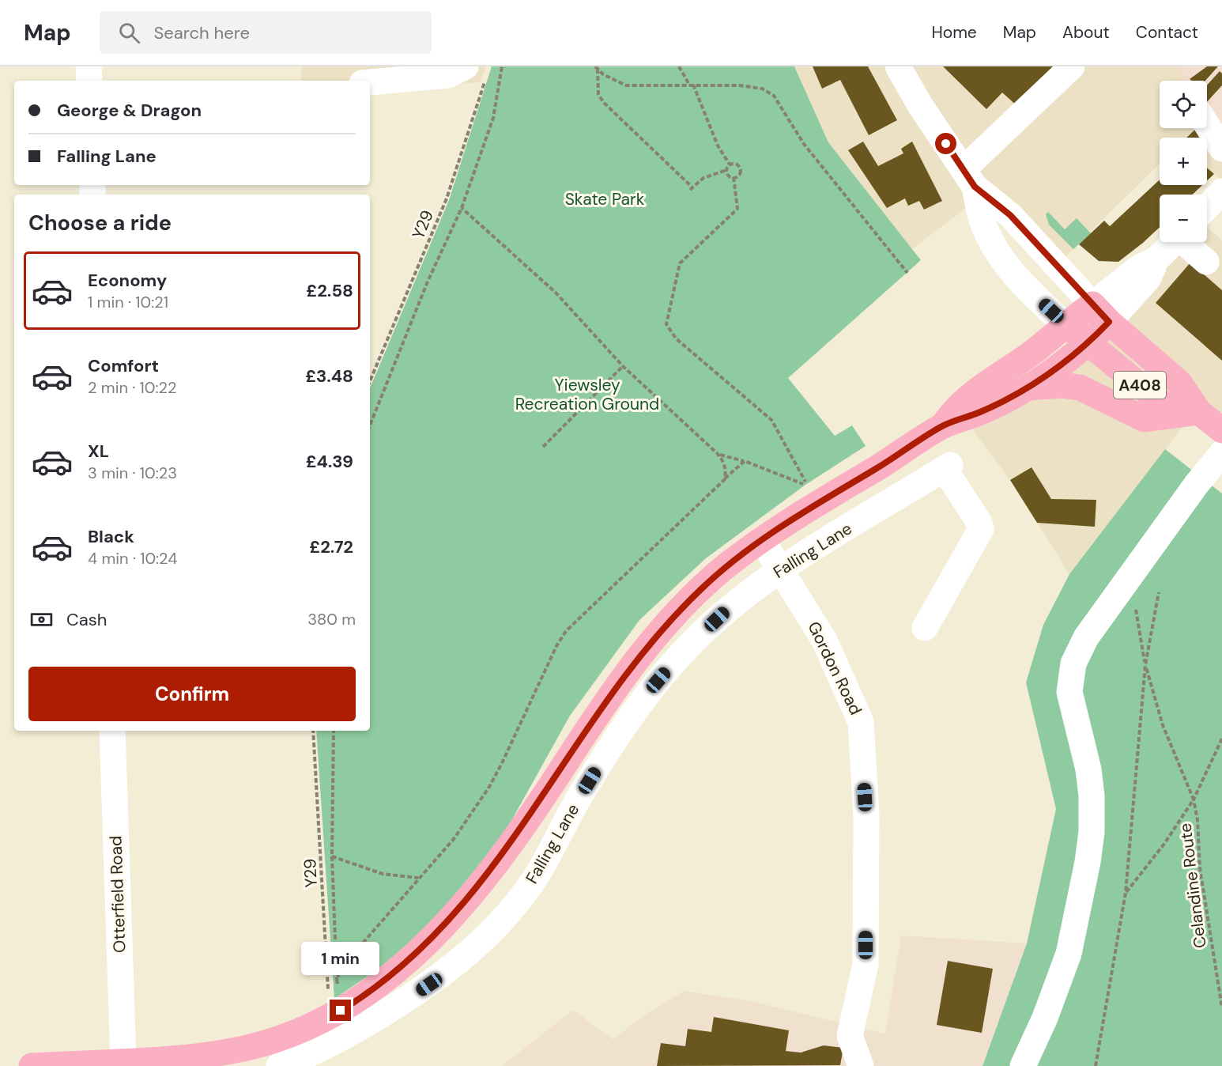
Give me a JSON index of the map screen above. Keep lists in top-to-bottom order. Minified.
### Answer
{"streets":{"main road":["A408","Falling Lane"],"street":["Gordon Road","Otterfield Road"],"path":["Y29","Celandine Route"]},"crossings":[["Y29","Falling Lane"],["A408","Falling Lane"],["Falling Lane","Gordon Road"],["Falling Lane","Otterfield Road"]],"parks":["Skate Park","Yiewsley Recreation Ground"],"page":{"header":"Map","search":"Search here","nav":["Home","Map","About","Contact"],"map_buttons":["+","−"],"banner":["George & Dragon","Falling Lane"],"heading":"Choose a ride","list":[{"name":"Economy","note":"1 min · 10:21","value":"£2.58"},{"name":"Comfort","note":"2 min · 10:22","value":"£3.48"},{"name":"XL","note":"3 min · 10:23","value":"£4.39"},{"name":"Black","note":"4 min · 10:24","value":"£2.72"}],"pay":["Cash","380 m"],"buttons":"Confirm","bubble":"1 min"}}
